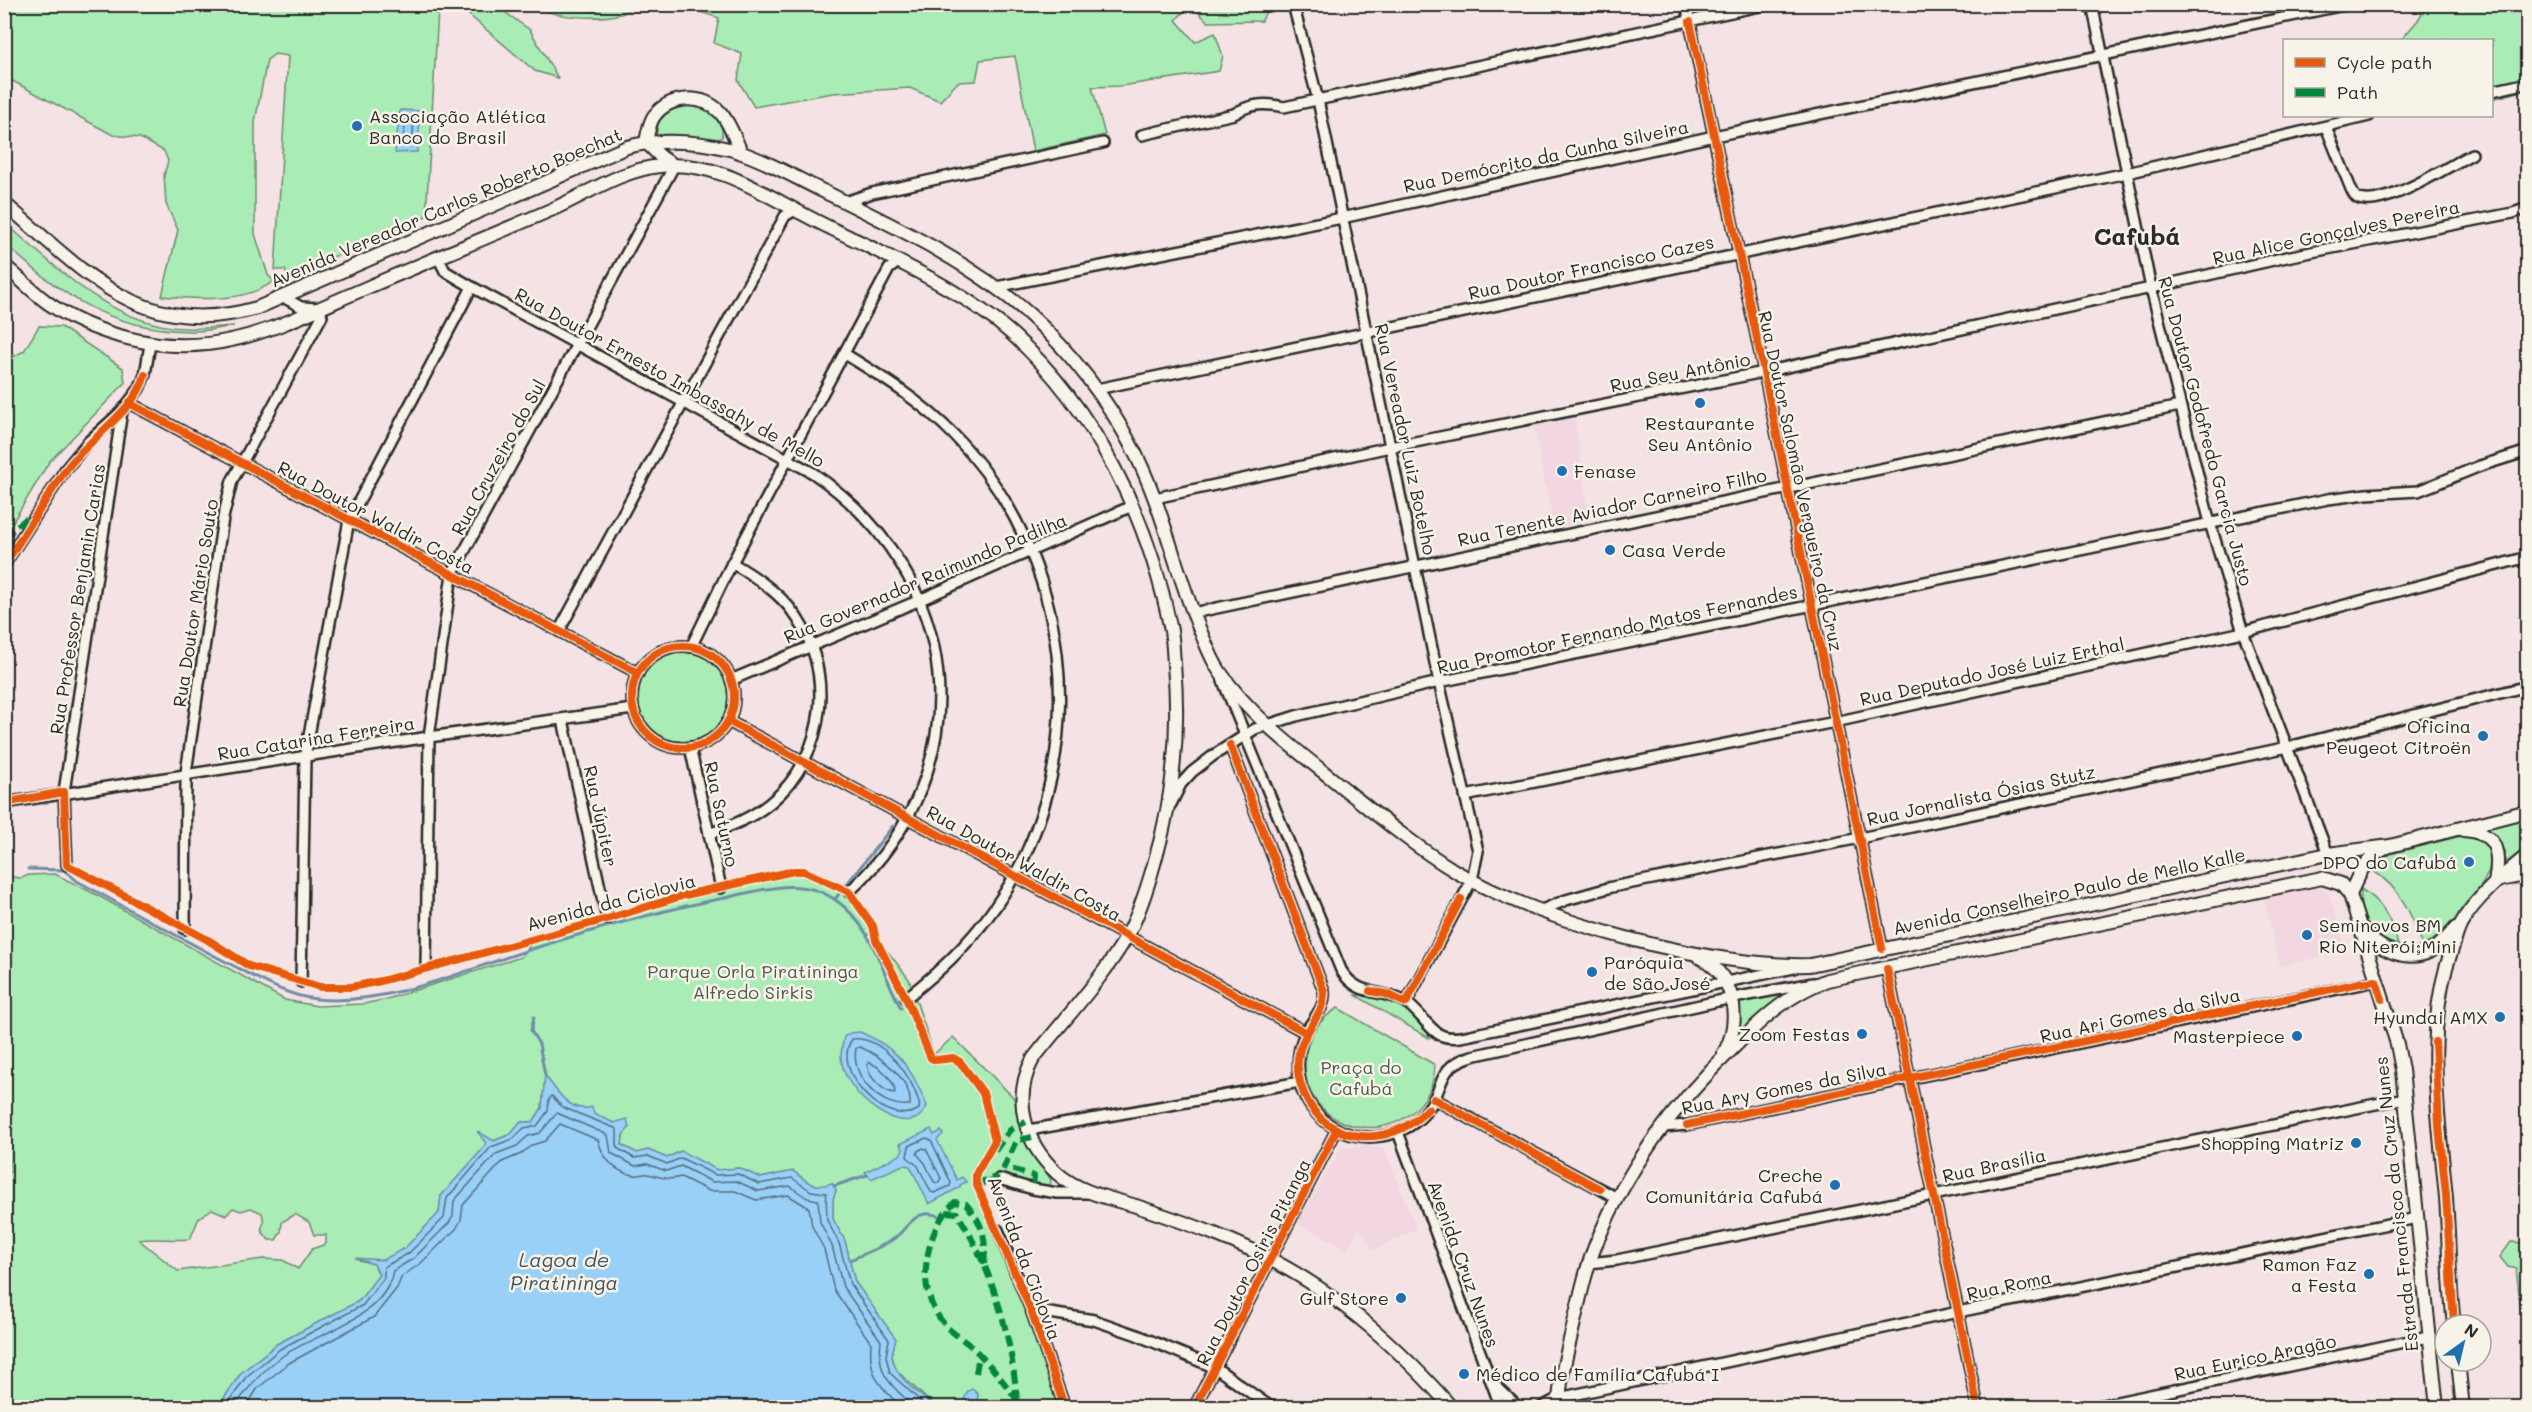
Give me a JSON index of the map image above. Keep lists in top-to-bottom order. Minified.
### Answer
{"streets":{"main road":["Avenida Vereador Carlos Roberto Boechat","Avenida Conselheiro Paulo de Mello Kalle","Estrada Francisco da Cruz Nunes"],"street":["Rua Demócrito da Cunha Silveira","Rua Alice Gonçalves Pereira","Rua Doutor Francisco Cazes","Rua Seu Antônio","Rua Doutor Ernesto Imbassahy de Mello","Rua Doutor Godofredo Garcia Justo","Rua Vereador Luiz Botelho","Rua Cruzeiro do Sul","Rua Doutor Salomão Vergueiro da Cruz","Rua Tenente Aviador Carneiro Filho","Rua Doutor Waldir Costa","Rua Governador Raimundo Padilha","Rua Professor Benjamin Carias","Rua Doutor Mário Souto","Rua Promotor Fernando Matos Fernandes","Rua Deputado José Luiz Erthal","Rua Catarina Ferreira","Rua Jornalista Ósias Stutz","Rua Saturno","Rua Júpiter","Avenida da Ciclovia","Rua Ari Gomes da Silva","Rua Ary Gomes da Silva","Rua Brasília","Rua Doutor Osiris Pitanga","Avenida Cruz Nunes","Rua Roma","Rua Eurico Aragão"]},"crossings":[["Rua Demócrito da Cunha Silveira","Avenida Vereador Carlos Roberto Boechat"],["Rua Demócrito da Cunha Silveira","Rua Doutor Godofredo Garcia Justo"],["Rua Demócrito da Cunha Silveira","Rua Vereador Luiz Botelho"],["Rua Demócrito da Cunha Silveira","Rua Doutor Salomão Vergueiro da Cruz"],["Avenida Vereador Carlos Roberto Boechat","Rua Doutor Francisco Cazes"],["Avenida Vereador Carlos Roberto Boechat","Rua Seu Antônio"],["Avenida Vereador Carlos Roberto Boechat","Rua Vereador Luiz Botelho"],["Avenida Vereador Carlos Roberto Boechat","Rua Tenente Aviador Carneiro Filho"],["Avenida Vereador Carlos Roberto Boechat","Rua Promotor Fernando Matos Fernandes"],["Avenida Vereador Carlos Roberto Boechat","Avenida Conselheiro Paulo de Mello Kalle"],["Rua Alice Gonçalves Pereira","Rua Seu Antônio"],["Rua Alice Gonçalves Pereira","Rua Doutor Godofredo Garcia Justo"],["Rua Doutor Francisco Cazes","Rua Doutor Godofredo Garcia Justo"],["Rua Doutor Francisco Cazes","Rua Vereador Luiz Botelho"],["Rua Doutor Francisco Cazes","Rua Doutor Salomão Vergueiro da Cruz"],["Rua Seu Antônio","Rua Doutor Godofredo Garcia Justo"],["Rua Seu Antônio","Rua Vereador Luiz Botelho"],["Rua Seu Antônio","Rua Doutor Salomão Vergueiro da Cruz"],["Rua Doutor Ernesto Imbassahy de Mello","Rua Cruzeiro do Sul"],["Rua Doutor Ernesto Imbassahy de Mello","Rua Doutor Waldir Costa"],["Rua Doutor Ernesto Imbassahy de Mello","Rua Governador Raimundo Padilha"],["Rua Doutor Godofredo Garcia Justo","Rua Tenente Aviador Carneiro Filho"],["Rua Doutor Godofredo Garcia Justo","Rua Promotor Fernando Matos Fernandes"],["Rua Doutor Godofredo Garcia Justo","Rua Deputado José Luiz Erthal"],["Rua Doutor Godofredo Garcia Justo","Rua Jornalista Ósias Stutz"],["Rua Doutor Godofredo Garcia Justo","Avenida Conselheiro Paulo de Mello Kalle"],["Rua Vereador Luiz Botelho","Rua Tenente Aviador Carneiro Filho"],["Rua Vereador Luiz Botelho","Rua Promotor Fernando Matos Fernandes"],["Rua Vereador Luiz Botelho","Rua Deputado José Luiz Erthal"],["Rua Vereador Luiz Botelho","Avenida Conselheiro Paulo de Mello Kalle"],["Rua Cruzeiro do Sul","Rua Doutor Waldir Costa"],["Rua Cruzeiro do Sul","Rua Catarina Ferreira"],["Rua Doutor Salomão Vergueiro da Cruz","Rua Tenente Aviador Carneiro Filho"],["Rua Doutor Salomão Vergueiro da Cruz","Rua Promotor Fernando Matos Fernandes"],["Rua Doutor Salomão Vergueiro da Cruz","Rua Deputado José Luiz Erthal"],["Rua Doutor Salomão Vergueiro da Cruz","Rua Jornalista Ósias Stutz"],["Rua Doutor Salomão Vergueiro da Cruz","Avenida Conselheiro Paulo de Mello Kalle"],["Rua Doutor Waldir Costa","Rua Governador Raimundo Padilha"],["Rua Doutor Waldir Costa","Rua Doutor Mário Souto"],["Rua Doutor Waldir Costa","Rua Catarina Ferreira"],["Rua Doutor Waldir Costa","Rua Saturno"],["Rua Governador Raimundo Padilha","Rua Catarina Ferreira"],["Rua Governador Raimundo Padilha","Rua Saturno"],["Rua Professor Benjamin Carias","Rua Catarina Ferreira"],["Rua Doutor Mário Souto","Rua Catarina Ferreira"],["Rua Catarina Ferreira","Rua Saturno"],["Rua Catarina Ferreira","Rua Júpiter"],["Avenida Conselheiro Paulo de Mello Kalle","Estrada Francisco da Cruz Nunes"],["Rua Ari Gomes da Silva","Rua Ary Gomes da Silva"],["Rua Ari Gomes da Silva","Estrada Francisco da Cruz Nunes"],["Rua Brasília","Estrada Francisco da Cruz Nunes"],["Estrada Francisco da Cruz Nunes","Rua Roma"],["Estrada Francisco da Cruz Nunes","Rua Eurico Aragão"]],"districts":["Cafubá"],"water":["Lagoa de Piratininga"],"parks":["Parque Orla Piratininga Alfredo Sirkis","Praça do Cafubá"],"places":["Associação Atlética Banco do Brasil","Restaurante Seu Antônio","Fenase","Casa Verde","Oficina Peugeot Citroën","DPO do Cafubá","Seminovos BM Rio Niterói;Mini","Paróquia de São José","Hyundai AMX","Zoom Festas","Masterpiece","Shopping Matriz","Creche Comunitária Cafubá","Ramon Faz a Festa","Gulf Store","Médico de Família Cafubá I"],"legend":["Cycle path","Path"],"north":"top right"}
